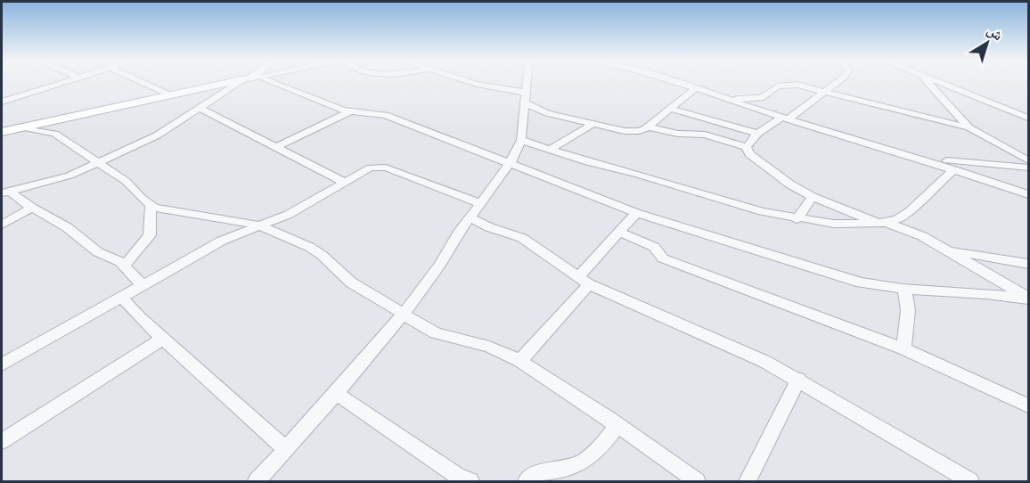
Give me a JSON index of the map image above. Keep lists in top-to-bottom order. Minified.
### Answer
{"north":"top right"}
